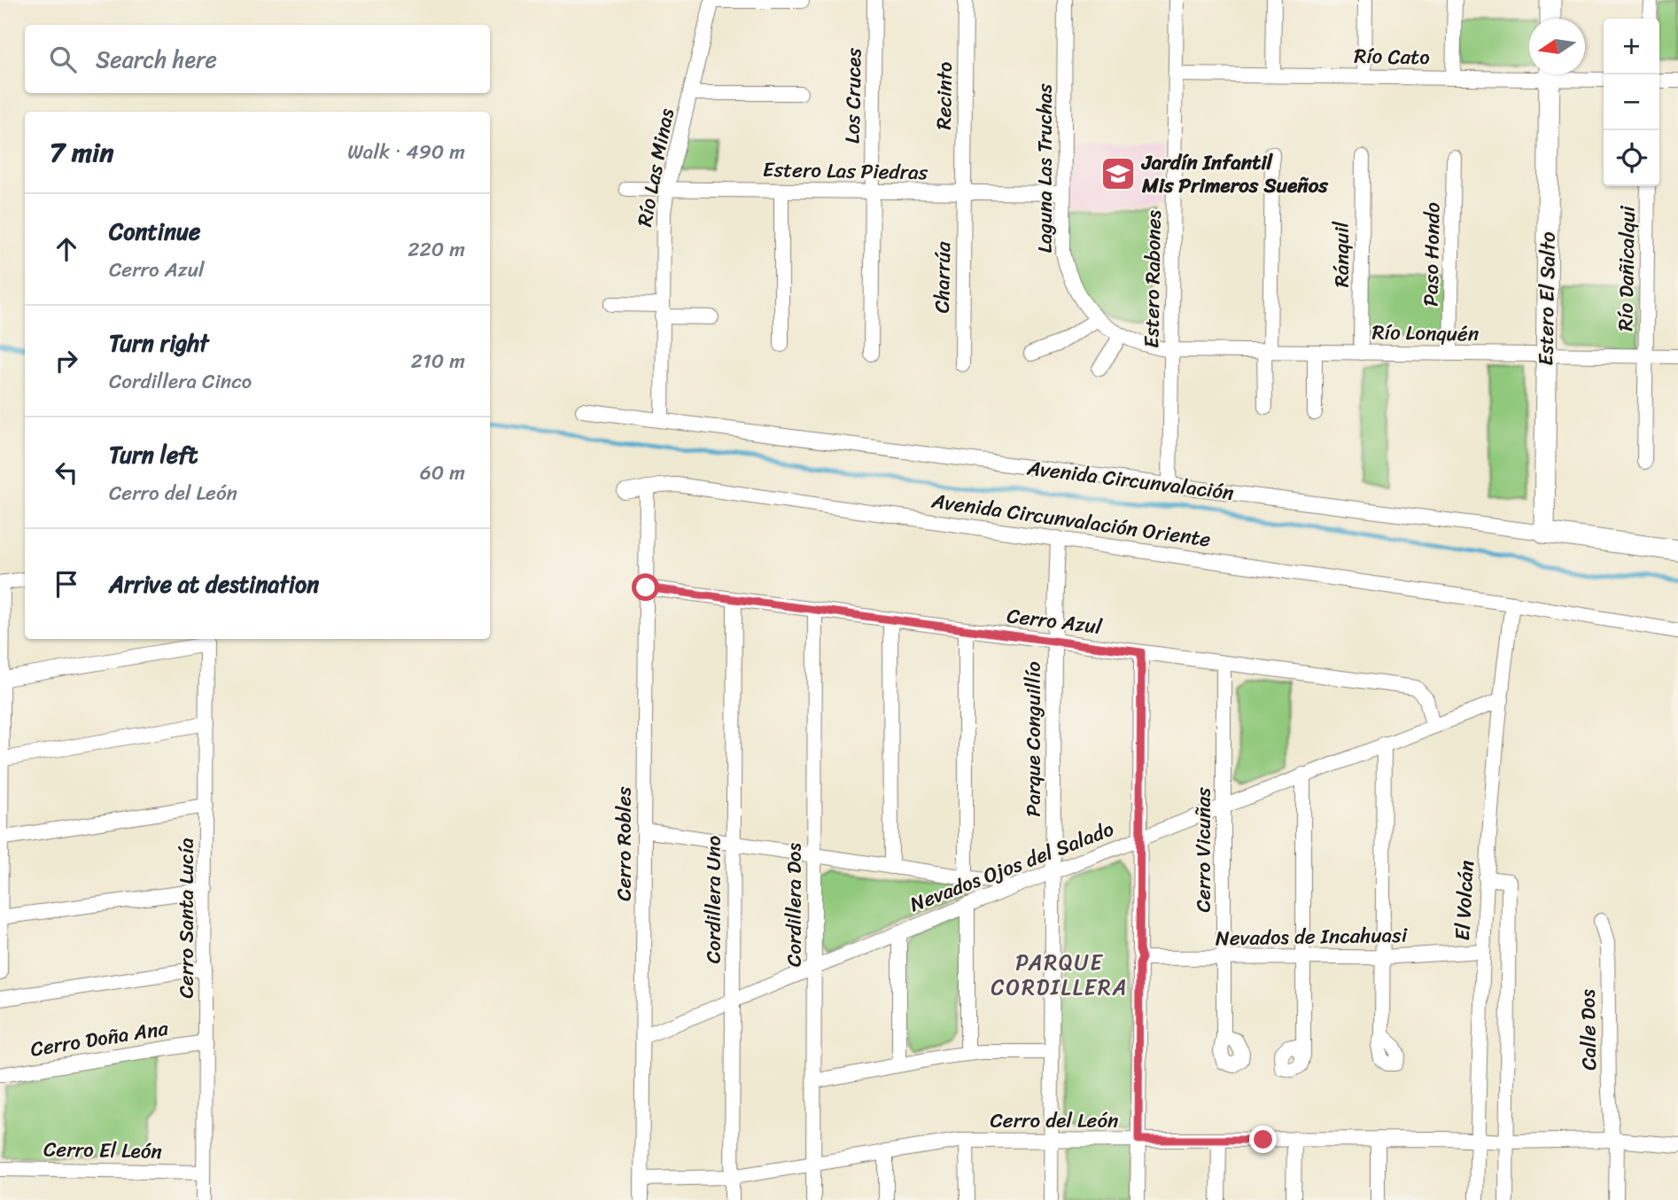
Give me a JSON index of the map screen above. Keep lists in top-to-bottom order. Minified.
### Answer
{"streets":{"street":["Río Cato","Los Cruces","Recinto","Río Las Minas","Laguna Las Truchas","Estero Las Piedras","Ránquil","Paso Hondo","Río Dañicalqui","Charrúa","Estero Rabones","Estero El Salto","Río Lonquén","Avenida Circunvalación","Avenida Circunvalación Oriente","Cerro Azul","Parque Conguillío","Cerro Robles","Cerro Vicuñas","Nevados Ojos del Salado","Cordillera Uno","El Volcán","Cordillera Dos","Cerro Santa Lucía","Nevados de Incahuasi","Calle Dos","Cerro Doña Ana","Cerro del León","Cerro El León"]},"crossings":[["Río Cato","Estero Rabones"],["Los Cruces","Estero Las Piedras"],["Recinto","Estero Las Piedras"],["Recinto","Charrúa"],["Río Las Minas","Estero Las Piedras"],["Río Las Minas","Avenida Circunvalación"],["Laguna Las Truchas","Estero Las Piedras"],["Laguna Las Truchas","Estero Rabones"],["Laguna Las Truchas","Río Lonquén"],["Estero Las Piedras","Charrúa"],["Ránquil","Río Lonquén"],["Paso Hondo","Río Lonquén"],["Río Dañicalqui","Río Lonquén"],["Estero Rabones","Río Lonquén"],["Estero Rabones","Avenida Circunvalación"],["Estero El Salto","Río Lonquén"],["Estero El Salto","Avenida Circunvalación"],["Avenida Circunvalación Oriente","Parque Conguillío"],["Avenida Circunvalación Oriente","Cerro Robles"],["Avenida Circunvalación Oriente","El Volcán"],["Cerro Azul","Parque Conguillío"],["Cerro Azul","Cerro Robles"],["Cerro Azul","Cerro Vicuñas"],["Cerro Azul","Nevados Ojos del Salado"],["Cerro Azul","Cordillera Uno"],["Cerro Azul","Cordillera Dos"],["Parque Conguillío","Nevados Ojos del Salado"],["Parque Conguillío","Cerro del León"],["Cerro Robles","Nevados Ojos del Salado"],["Cerro Robles","Cerro del León"],["Cerro Vicuñas","Nevados Ojos del Salado"],["Cerro Vicuñas","Nevados de Incahuasi"],["Nevados Ojos del Salado","Cordillera Uno"],["Nevados Ojos del Salado","El Volcán"],["Nevados Ojos del Salado","Cordillera Dos"],["Cordillera Uno","Cerro del León"],["El Volcán","Nevados de Incahuasi"],["El Volcán","Cerro del León"],["Cordillera Dos","Cerro del León"],["Cerro Santa Lucía","Cerro Doña Ana"],["Cerro Santa Lucía","Cerro El León"],["Calle Dos","Cerro del León"]],"districts":["PARQUE CORDILLERA"],"places":{"school or university":["Jardín Infantil Mis Primeros Sueños"]},"north":"left","page":{"map_buttons":["+","−"],"search":"Search here","heading":["7 min","Walk · 490 m"],"list":[["Continue","Cerro Azul","220 m"],["Turn right","Cordillera Cinco","210 m"],["Turn left","Cerro del León","60 m"],"Arrive at destination"]}}
